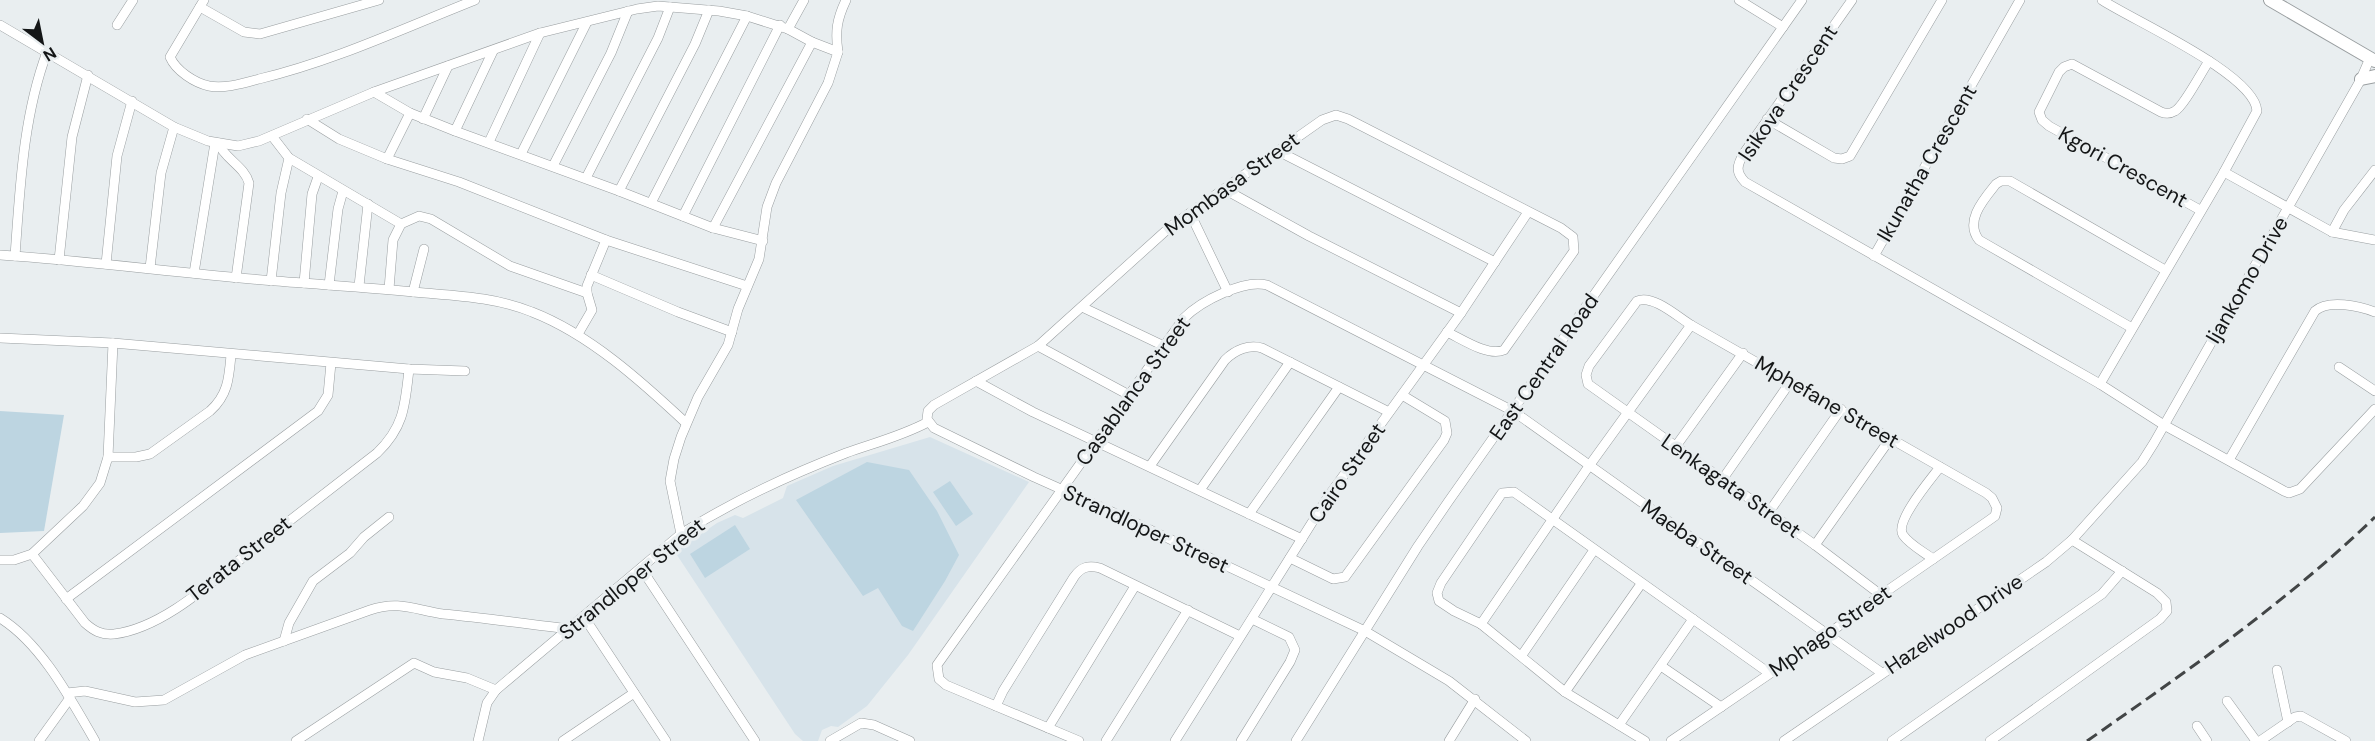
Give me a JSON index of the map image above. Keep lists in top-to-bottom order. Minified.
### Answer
{"streets":{"street":["Isikova Crescent","Ikunatha Crescent","Kgori Crescent","Mombasa Street","Ijankomo Drive","East Central Road","Casablanca Street","Mphefane Street","Cairo Street","Lenkagata Street","Strandloper Street","Maeba Street","Terata Street","Hazelwood Drive","Mphago Street"]},"crossings":[["Isikova Crescent","Ikunatha Crescent"],["Ikunatha Crescent","Ijankomo Drive"],["Mombasa Street","Cairo Street"],["Mombasa Street","Strandloper Street"],["Ijankomo Drive","Hazelwood Drive"],["East Central Road","Casablanca Street"],["East Central Road","Strandloper Street"],["East Central Road","Maeba Street"],["Casablanca Street","Cairo Street"],["Casablanca Street","Strandloper Street"],["Casablanca Street","Maeba Street"],["Mphefane Street","Lenkagata Street"],["Mphefane Street","Mphago Street"],["Cairo Street","Strandloper Street"],["Lenkagata Street","Mphago Street"],["Maeba Street","Hazelwood Drive"],["Maeba Street","Mphago Street"]],"north":"bottom right"}
